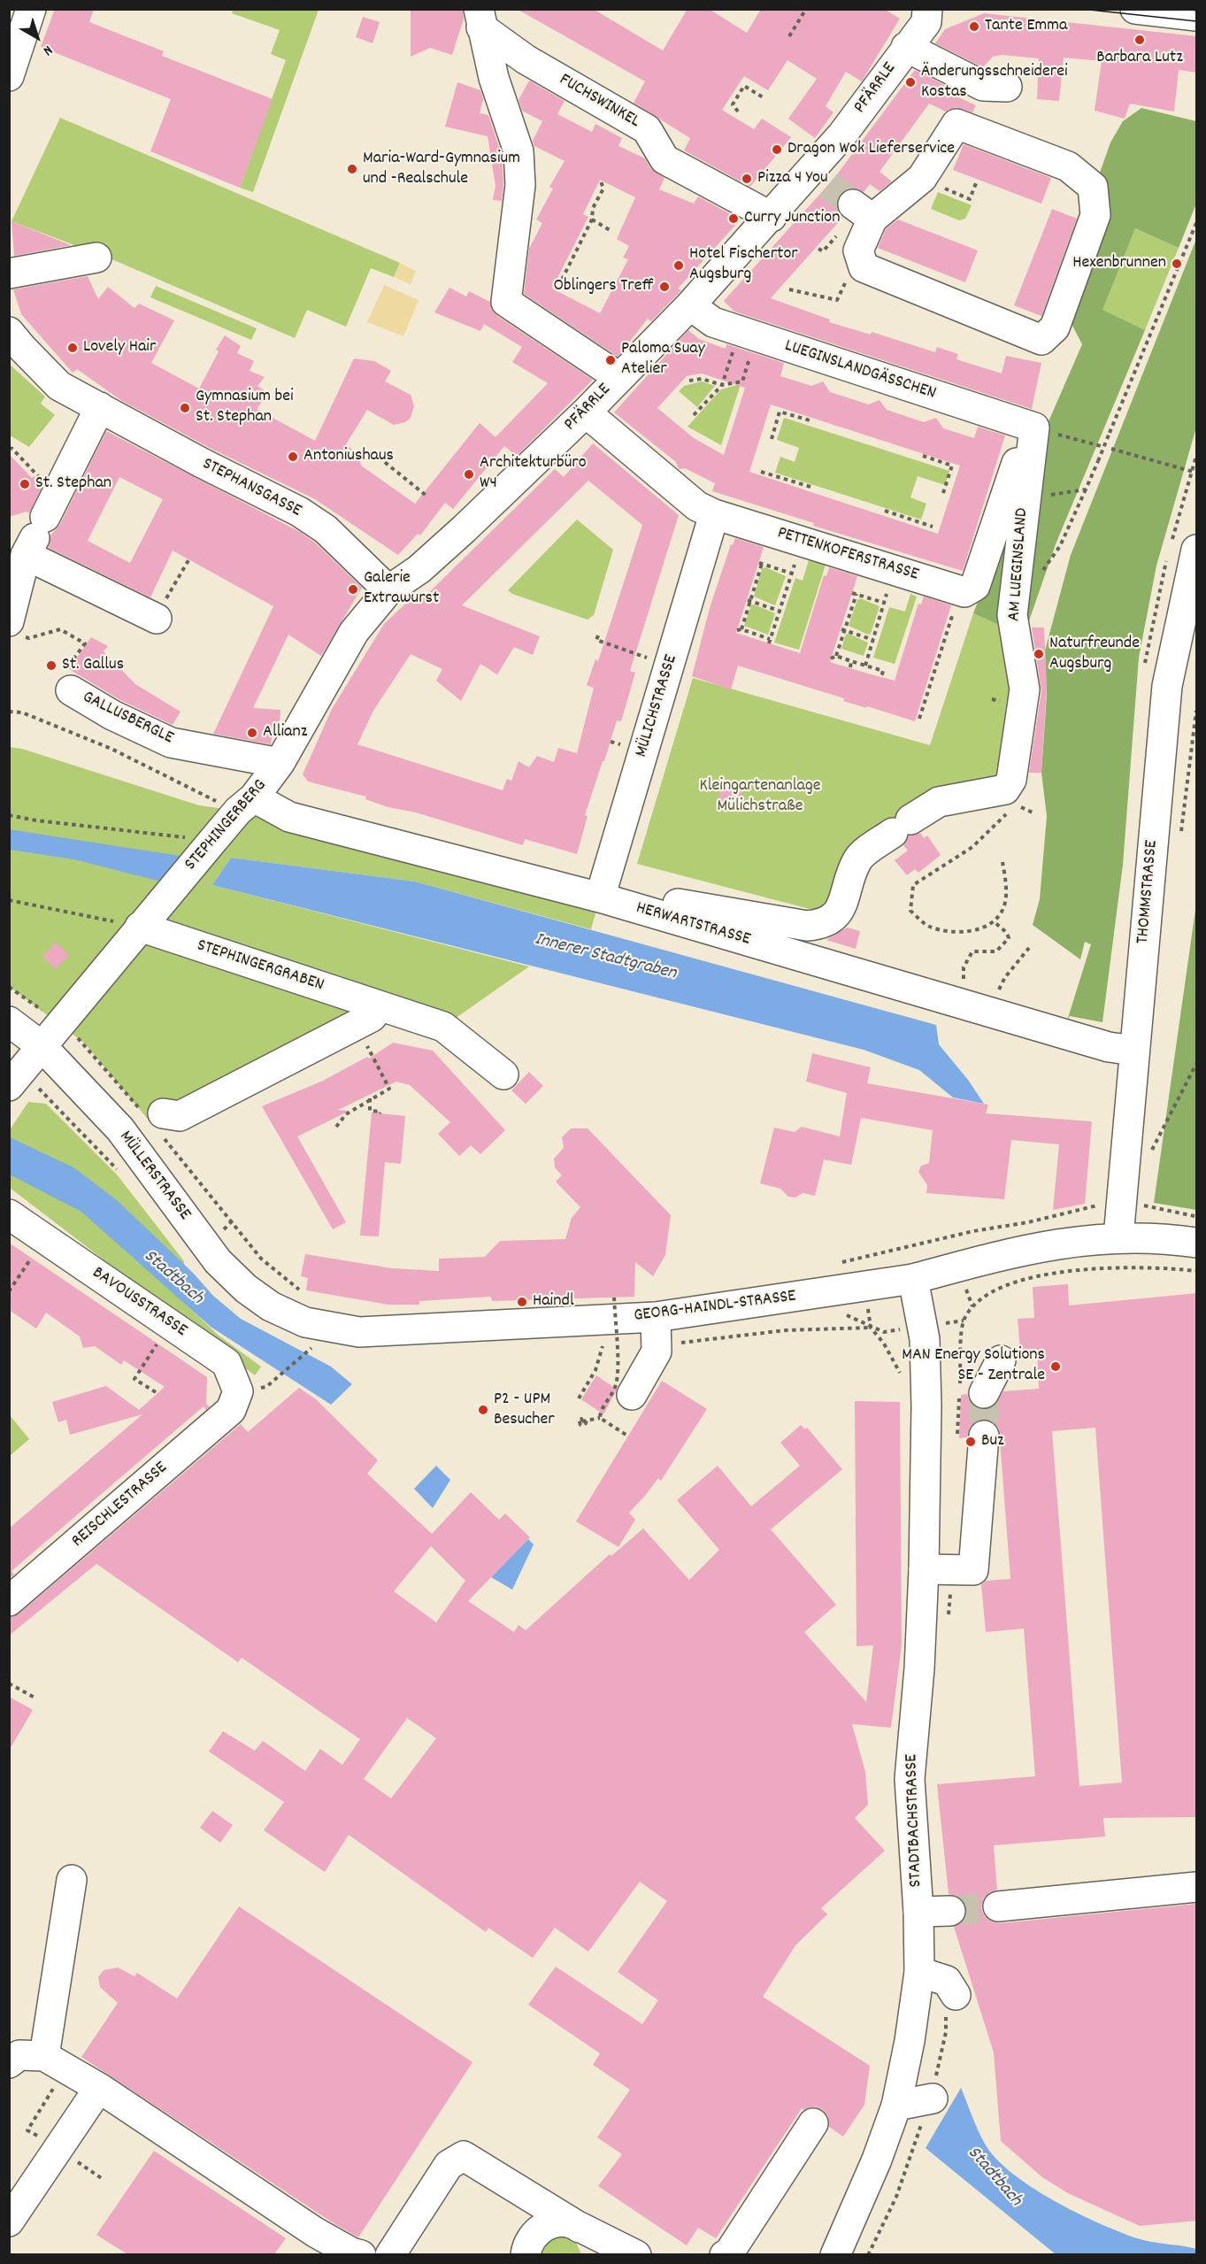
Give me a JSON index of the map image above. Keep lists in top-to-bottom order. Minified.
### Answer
{"streets":{"street":["PFÄRRLE","FUCHSWINKEL","LUEGINSLANDGÄSSCHEN","STEPHANSGASSE","PETTENKOFERSTRASSE","AM LUEGINSLAND","MÜLICHSTRASSE","GALLUSBERGLE","STEPHINGERBERG","THOMMSTRASSE","HERWARTSTRASSE","STEPHINGERGRABEN","MÜLLERSTRASSE","BAVOUSSTRASSE","GEORG-HAINDL-STRASSE","REISCHLESTRASSE","STADTBACHSTRASSE"]},"crossings":[["PFÄRRLE","FUCHSWINKEL"],["PFÄRRLE","LUEGINSLANDGÄSSCHEN"],["PFÄRRLE","STEPHANSGASSE"],["PFÄRRLE","PETTENKOFERSTRASSE"],["PFÄRRLE","STEPHINGERBERG"],["LUEGINSLANDGÄSSCHEN","AM LUEGINSLAND"],["STEPHANSGASSE","STEPHINGERBERG"],["PETTENKOFERSTRASSE","MÜLICHSTRASSE"],["AM LUEGINSLAND","MÜLICHSTRASSE"],["AM LUEGINSLAND","HERWARTSTRASSE"],["MÜLICHSTRASSE","HERWARTSTRASSE"],["GALLUSBERGLE","STEPHINGERBERG"],["STEPHINGERBERG","HERWARTSTRASSE"],["STEPHINGERBERG","STEPHINGERGRABEN"],["STEPHINGERBERG","MÜLLERSTRASSE"],["THOMMSTRASSE","HERWARTSTRASSE"],["THOMMSTRASSE","GEORG-HAINDL-STRASSE"],["MÜLLERSTRASSE","GEORG-HAINDL-STRASSE"],["BAVOUSSTRASSE","REISCHLESTRASSE"],["GEORG-HAINDL-STRASSE","STADTBACHSTRASSE"]],"water":["Innerer Stadtgraben","Stadtbach"],"parks":["Kleingartenanlage Mülichstraße"],"places":["Tante Emma","Barbara Lutz","Änderungsschneiderei Kostas","Dragon Wok Lieferservice","Maria-Ward-Gymnasium und -Realschule","Pizza 4 You","Curry Junction","Hexenbrunnen","Hotel Fischertor Augsburg","Oblingers Treff","Lovely Hair","Paloma Suay Atelier","Gymnasium bei St. Stephan","Antoniushaus","Architekturbüro W4","St. Stephan","Galerie Extrawurst","Naturfreunde Augsburg","St. Gallus","Allianz","Haindl","MAN Energy Solutions SE - Zentrale","P2 - UPM Besucher","Buz"],"north":"bottom right"}
